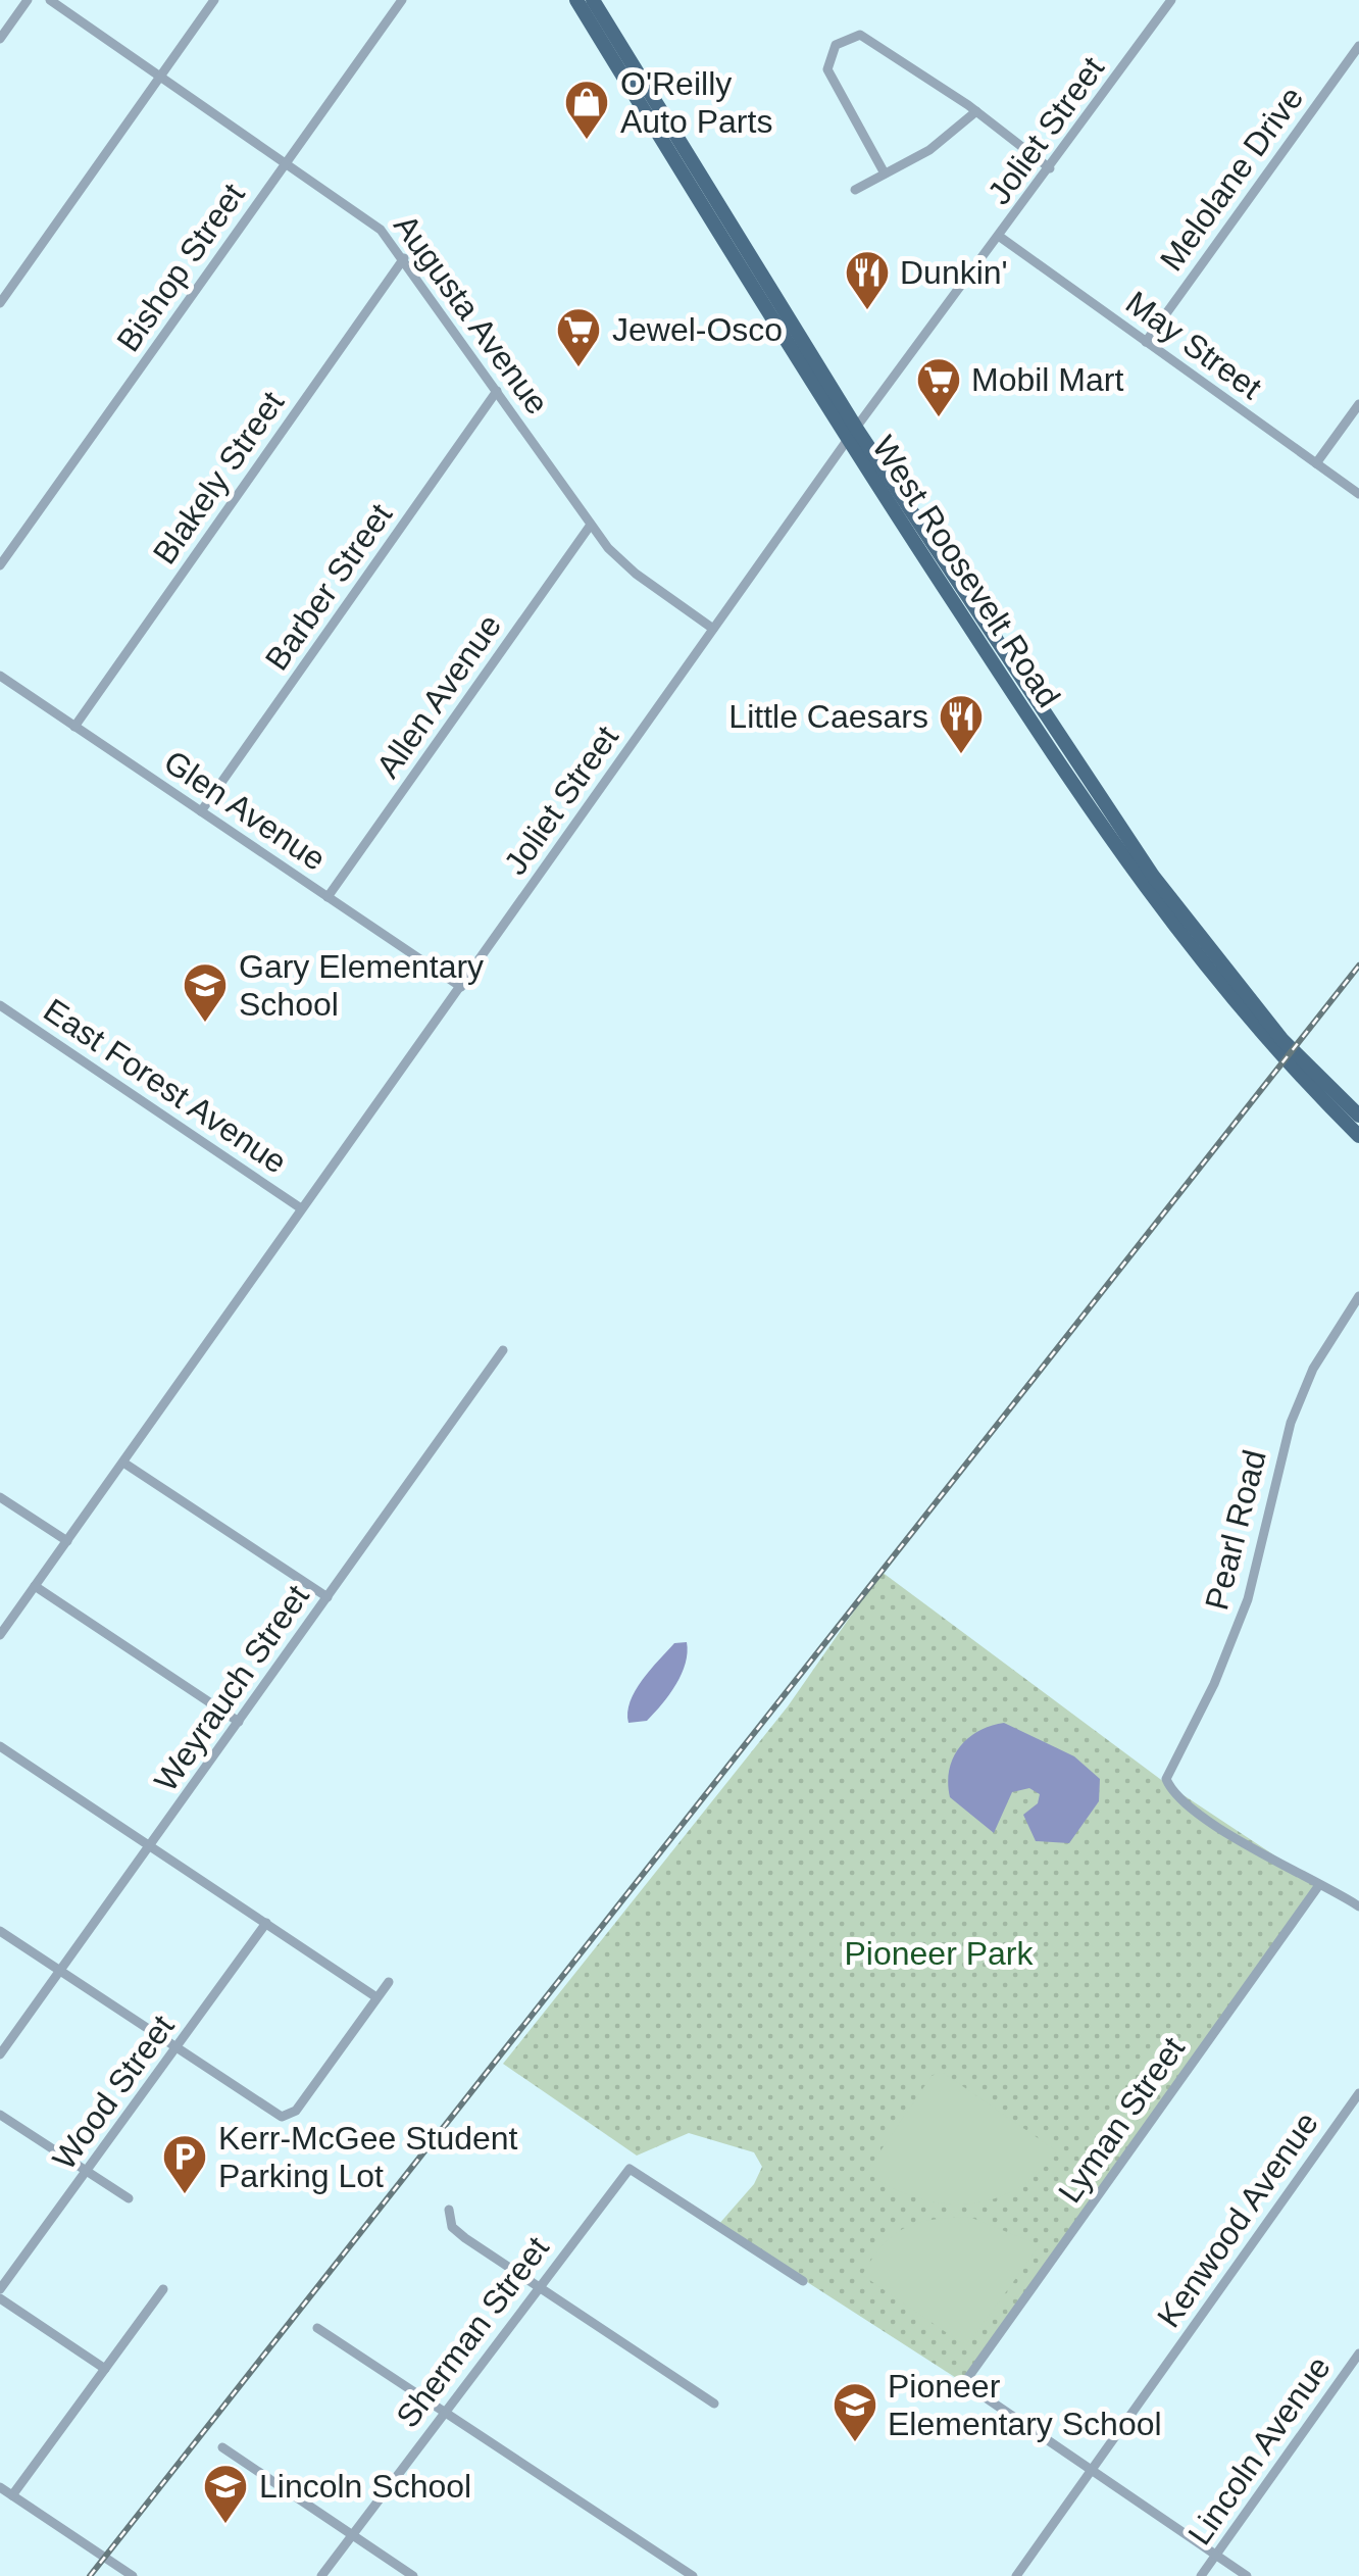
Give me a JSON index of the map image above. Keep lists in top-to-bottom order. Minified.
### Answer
{"streets":{"main road":["West Roosevelt Road"],"street":["Joliet Street","Melolane Drive","Bishop Street","Augusta Avenue","May Street","Blakely Street","Barber Street","Allen Avenue","Glen Avenue","East Forest Avenue","Pearl Road","Weyrauch Street","Wood Street","Lyman Street","Kenwood Avenue","Sherman Street","Lincoln Avenue"]},"crossings":[["Joliet Street","Augusta Avenue"],["Joliet Street","May Street"],["Joliet Street","West Roosevelt Road"],["Joliet Street","Glen Avenue"],["Joliet Street","East Forest Avenue"],["Melolane Drive","May Street"],["Bishop Street","Augusta Avenue"],["Augusta Avenue","Blakely Street"],["Augusta Avenue","Barber Street"],["Augusta Avenue","Allen Avenue"],["Blakely Street","Glen Avenue"],["Barber Street","Glen Avenue"],["Allen Avenue","Glen Avenue"],["Pearl Road","Lyman Street"],["Lyman Street","Kenwood Avenue"]],"parks":["Pioneer Park"],"places":{"shop":["O'Reilly Auto Parts"],"restaurant":["Dunkin'","Little Caesars"],"supermarket":["Jewel-Osco","Mobil Mart"],"school or university":["Gary Elementary School","Pioneer Elementary School","Lincoln School"],"parking":["Kerr-McGee Student Parking Lot"]}}
